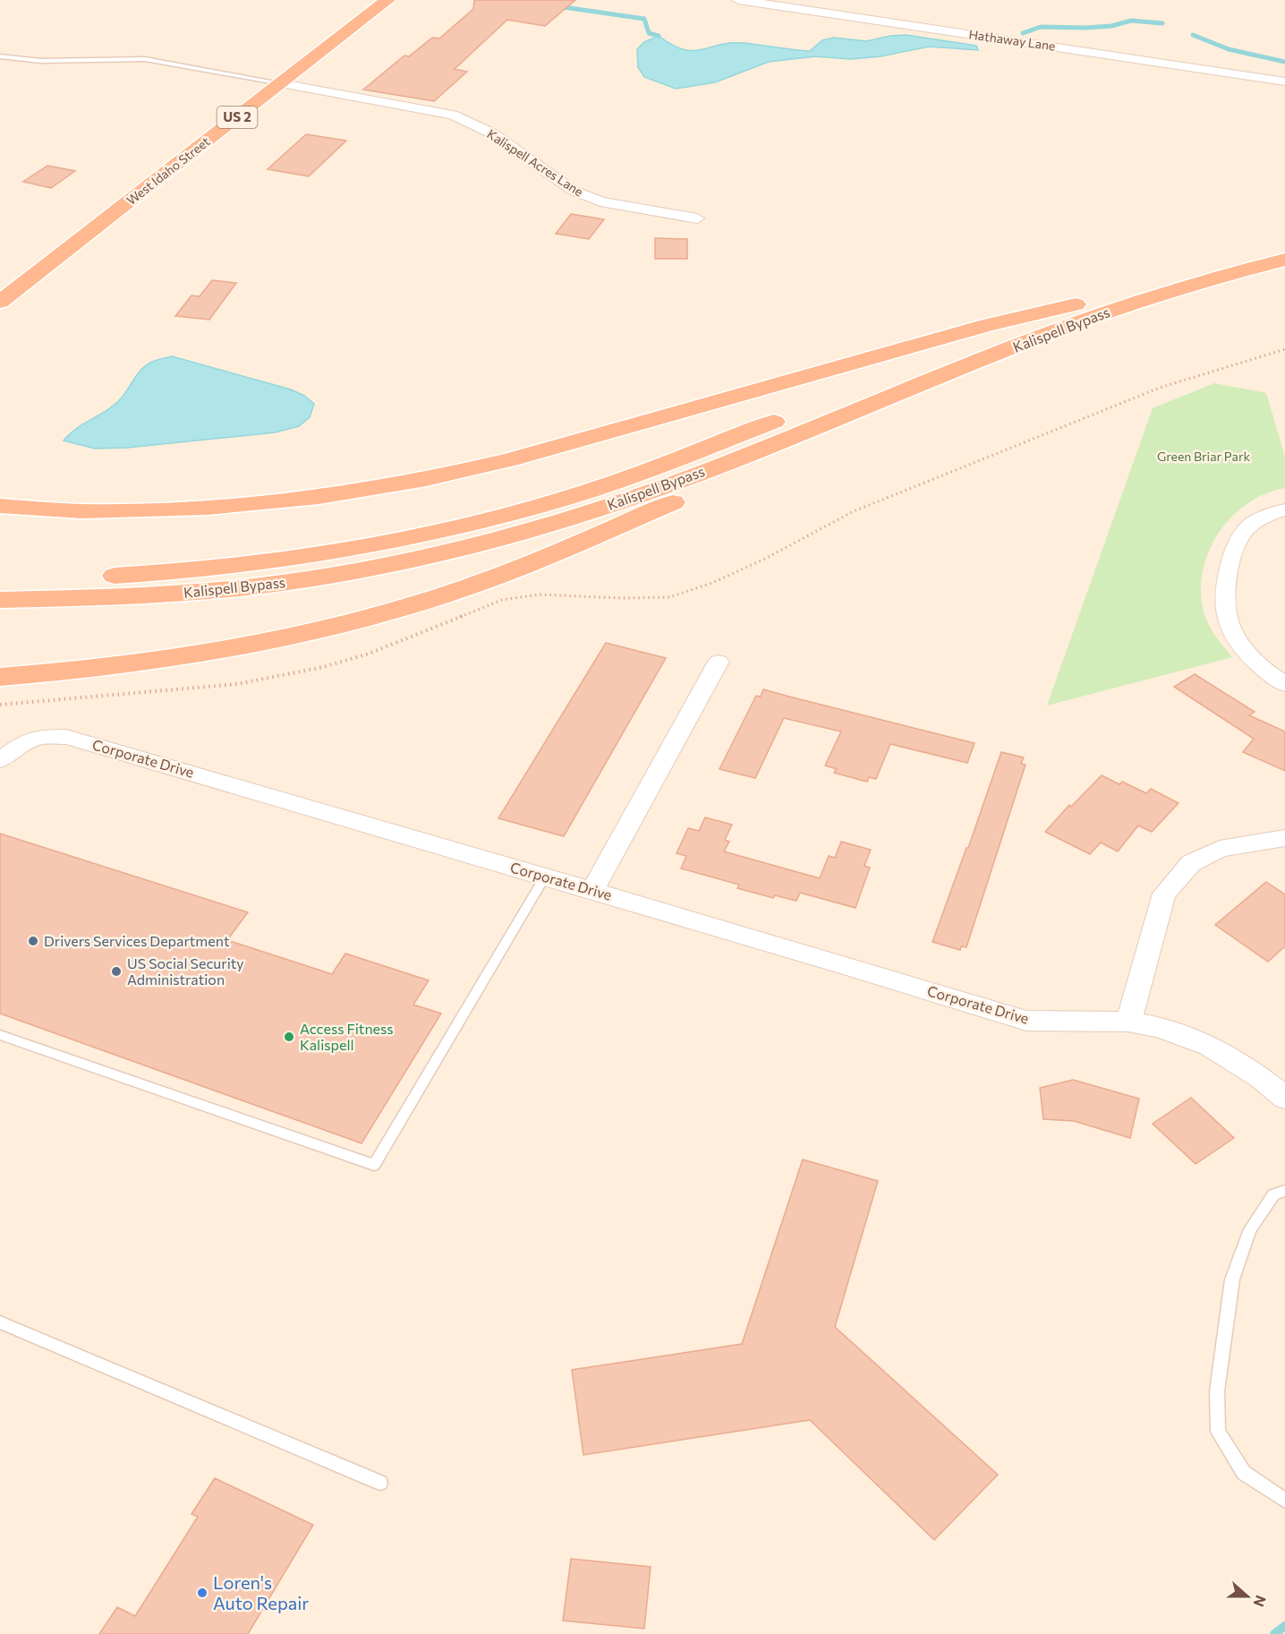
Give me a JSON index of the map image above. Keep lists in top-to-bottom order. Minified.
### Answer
{"streets":{"highway":["US 2","West Idaho Street","Kalispell Bypass"],"street":["Hathaway Lane","Kalispell Acres Lane","Corporate Drive"]},"crossings":[["Kalispell Acres Lane","West Idaho Street"]],"parks":["Green Briar Park"],"places":["Drivers Services Department","US Social Security Administration","Access Fitness Kalispell","Loren's Auto Repair"],"north":"right"}
